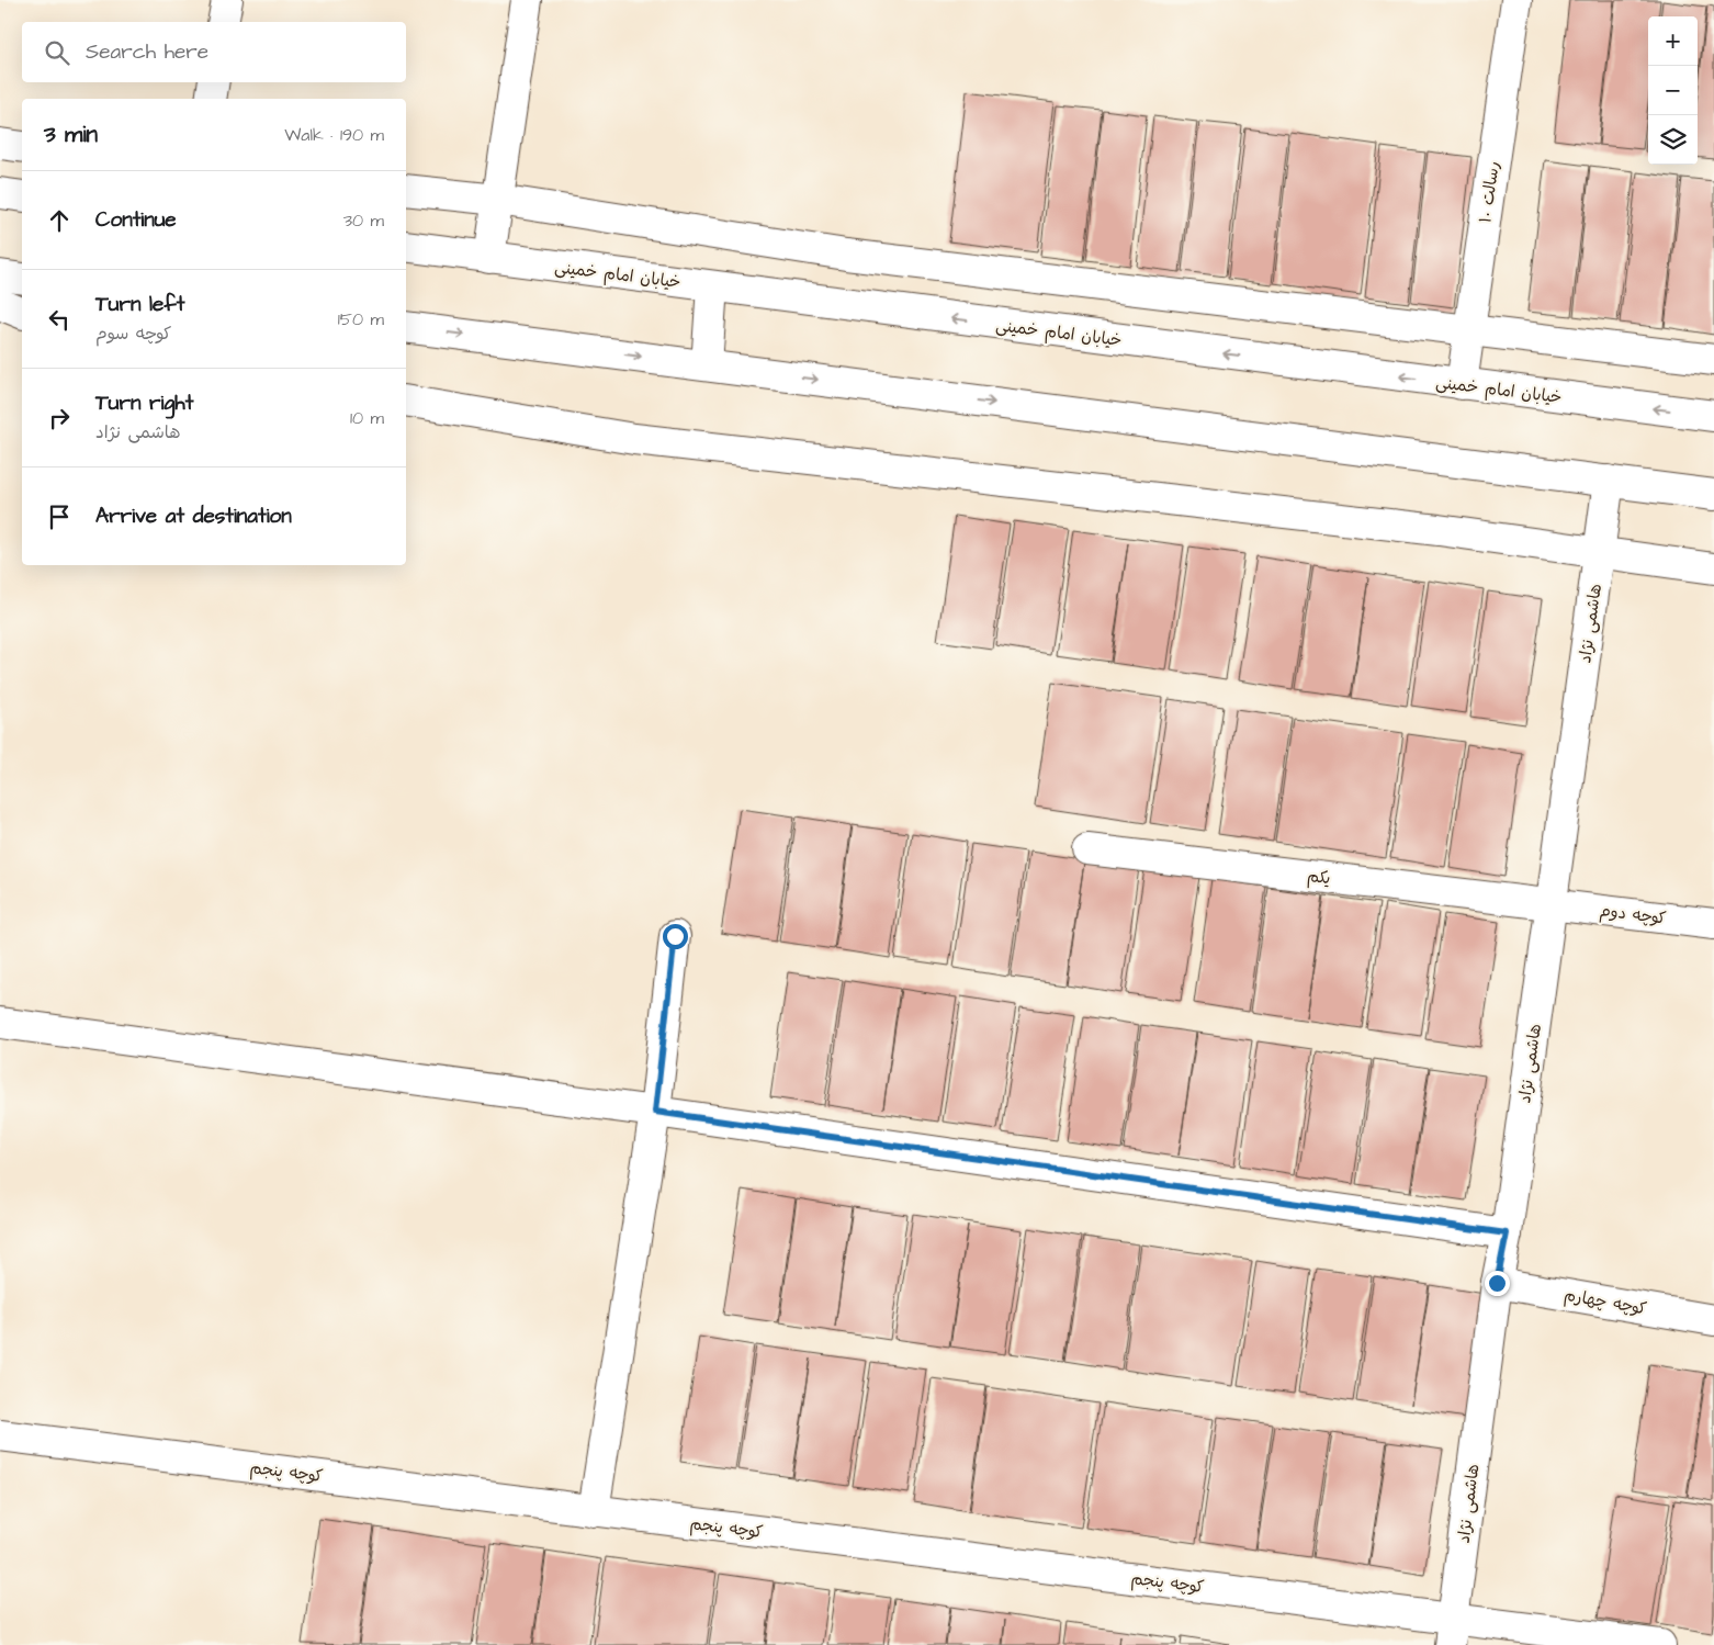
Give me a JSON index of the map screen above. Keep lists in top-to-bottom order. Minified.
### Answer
{"streets":{"street":["رسالت ۱۰","خیابان امام خمینی","هاشمی نژاد","یکم","کوچه دوم","کوچه چهارم","کوچه پنجم"]},"crossings":[["رسالت ۱۰","خیابان امام خمینی"],["هاشمی نژاد","یکم"],["هاشمی نژاد","کوچه دوم"],["هاشمی نژاد","کوچه چهارم"],["هاشمی نژاد","کوچه پنجم"],["یکم","کوچه دوم"]],"page":{"map_buttons":["+","−"],"search":"Search here","heading":["3 min","Walk · 190 m"],"list":[["Continue","30 m"],["Turn left","کوچه سوم","150 m"],["Turn right","هاشمی نژاد","10 m"],"Arrive at destination"]}}
